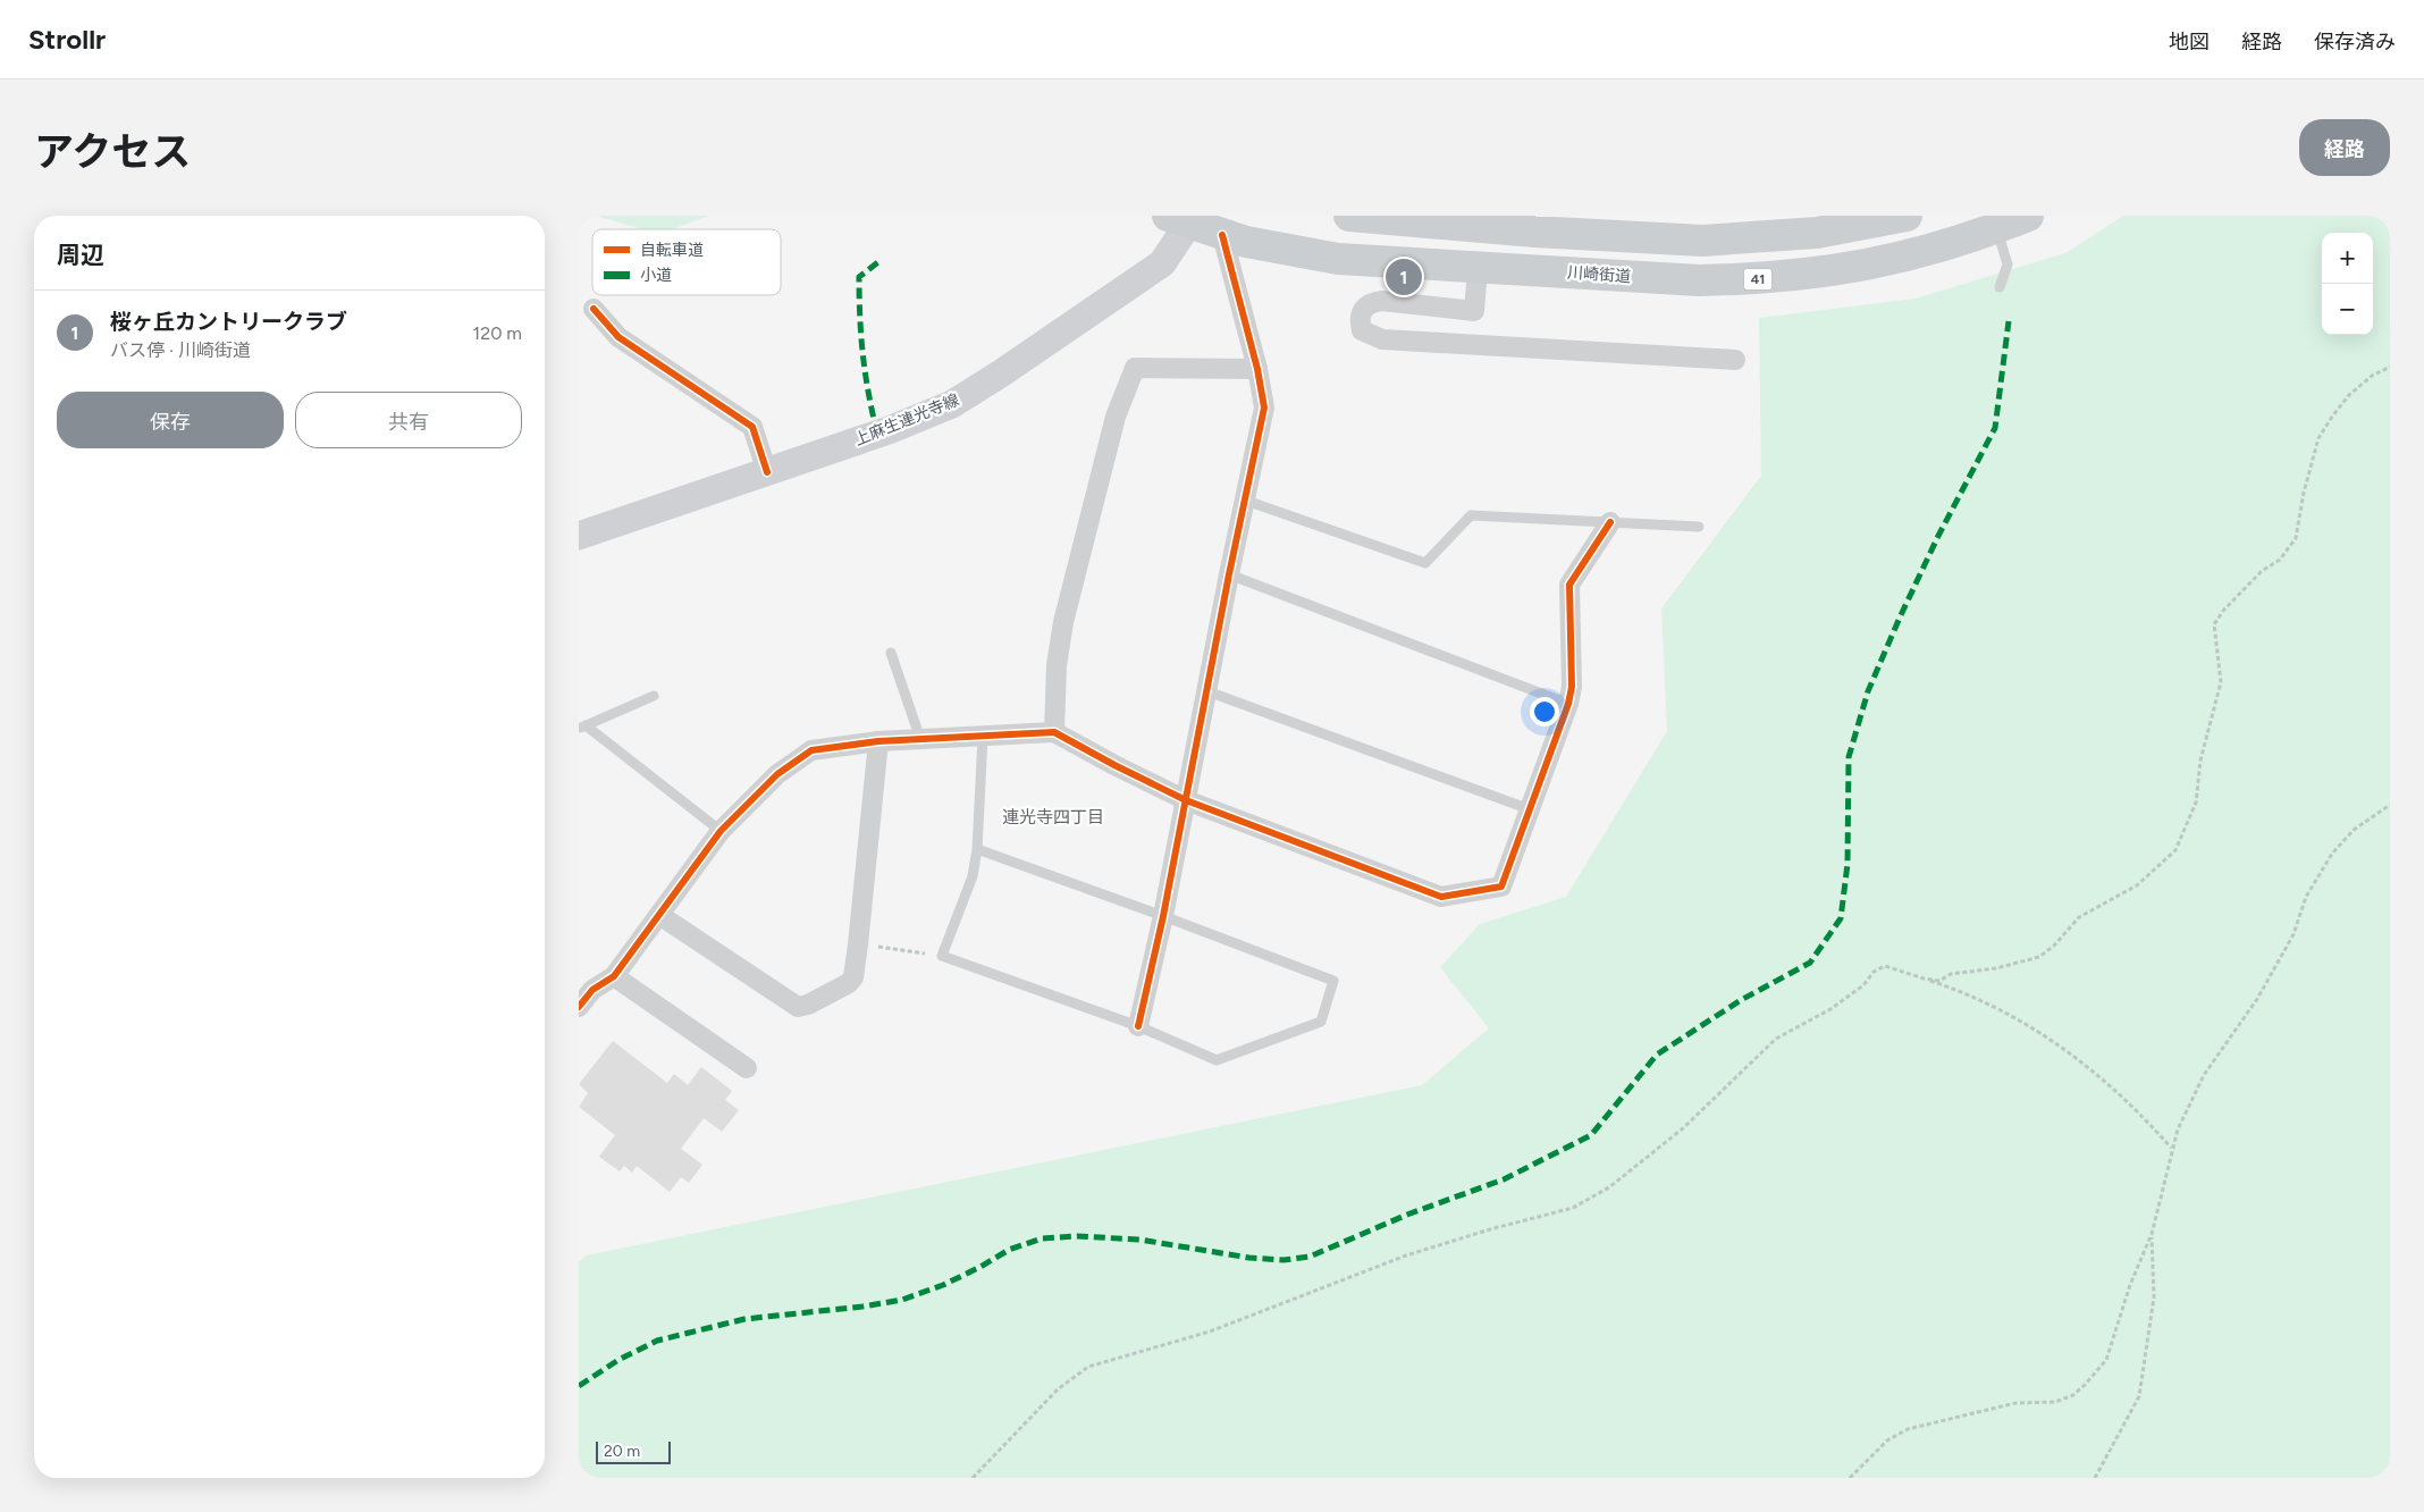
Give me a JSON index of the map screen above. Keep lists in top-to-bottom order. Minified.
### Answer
{"streets":{"main road":["川崎街道","41","上麻生連光寺線"]},"crossings":[["川崎街道","上麻生連光寺線"]],"districts":["連光寺四丁目"],"legend":["自転車道","小道"],"scale_bar":"20 m","page":{"header":"Strollr","nav":["地図","経路","保存済み"],"title":"アクセス","buttons":["経路",["保存","共有"]],"heading":"周辺","map_buttons":["+","−"],"pins":"1","list":[{"mark":"1","name":"桜ヶ丘カントリークラブ","note":"バス停 · 川崎街道","value":"120 m"}],"scale":"20 m"}}
